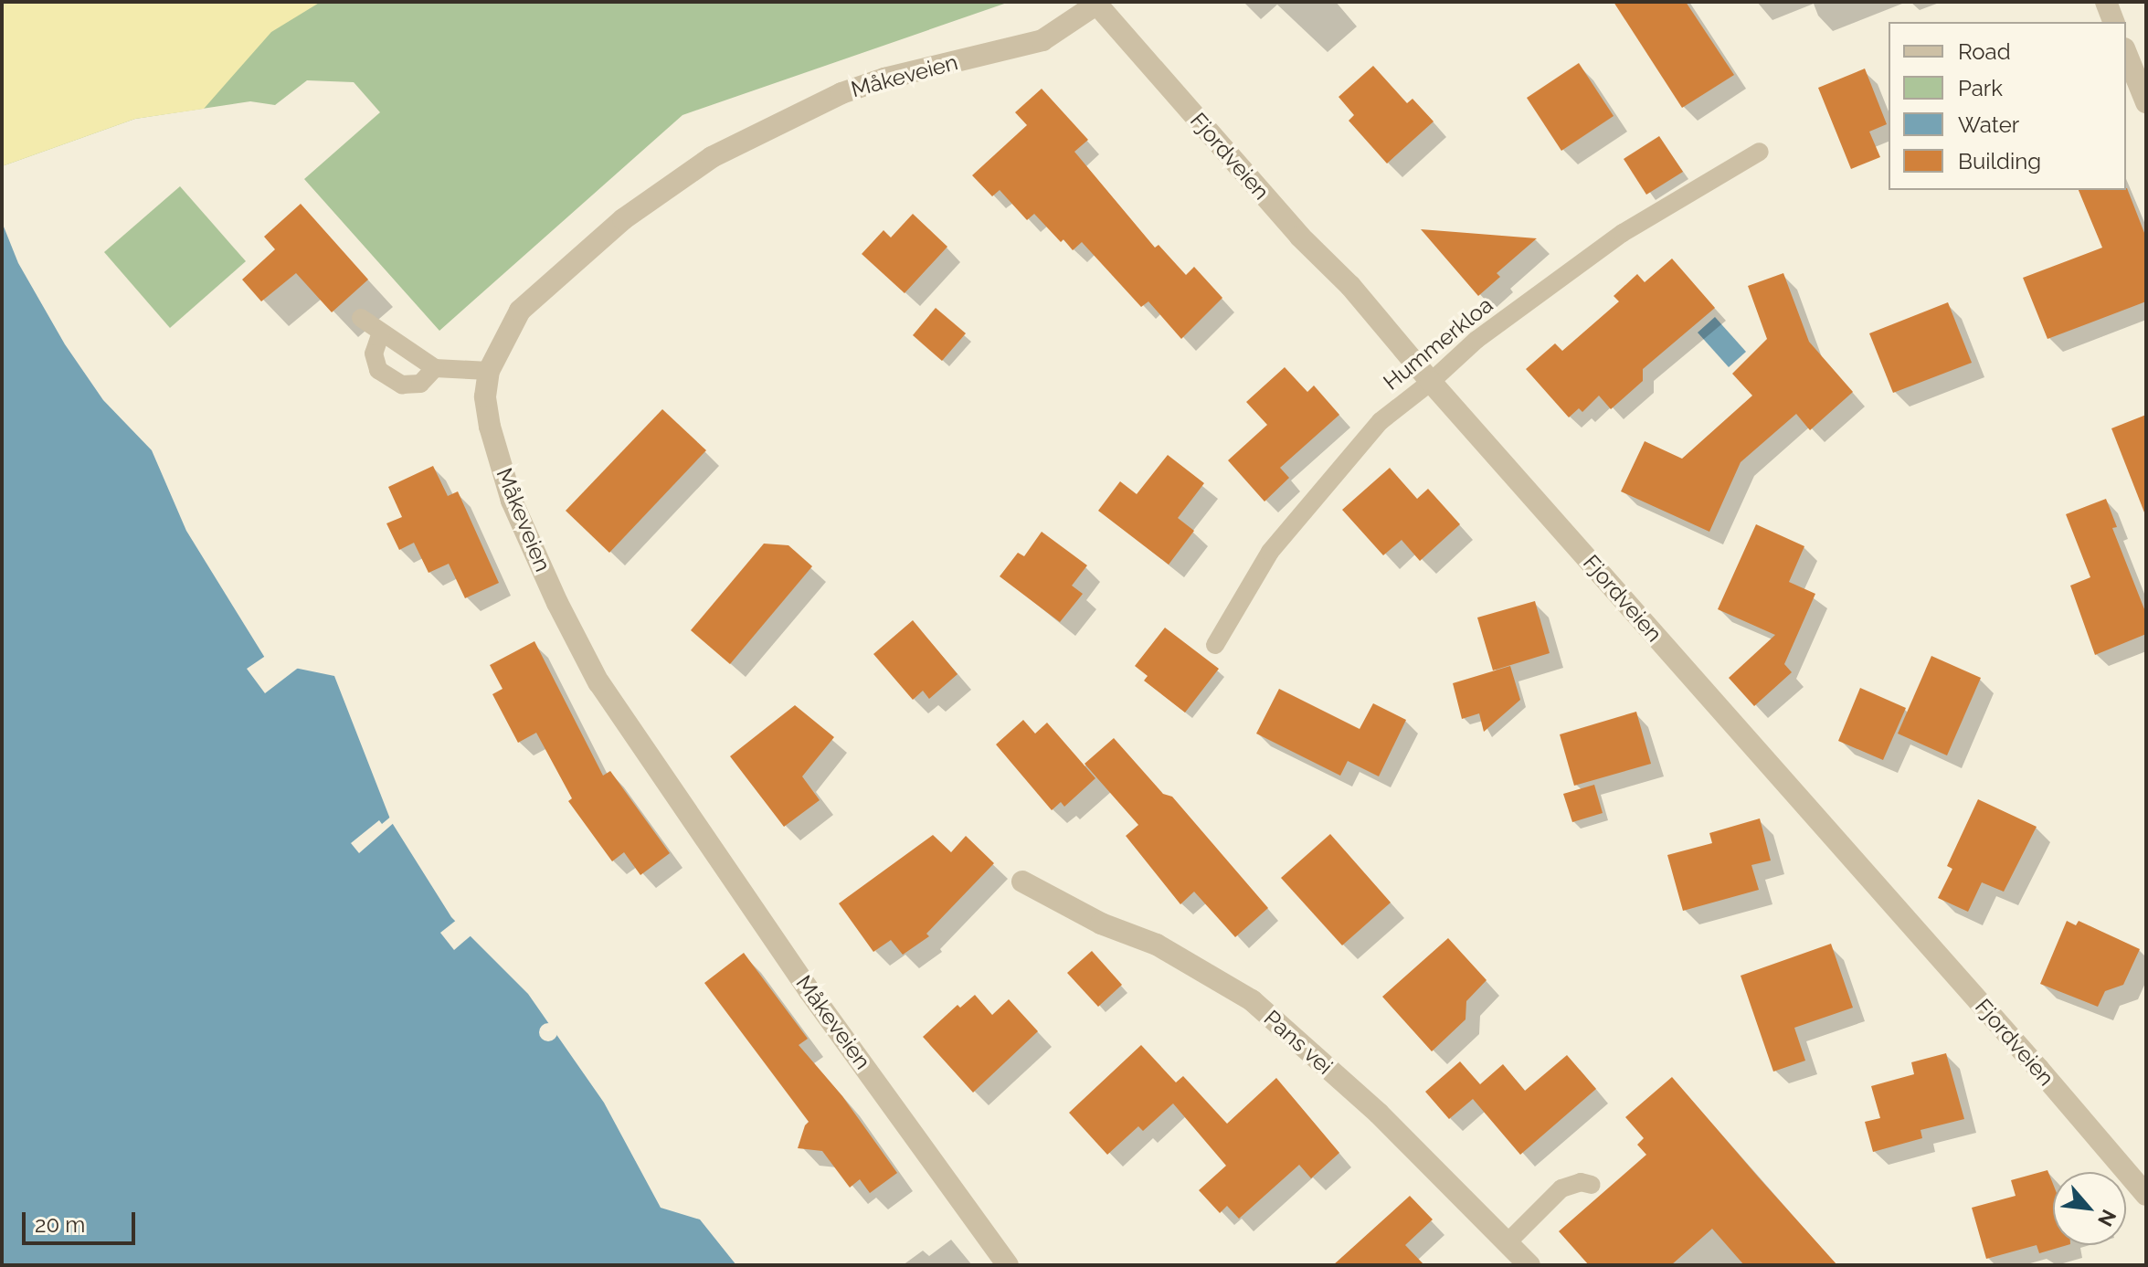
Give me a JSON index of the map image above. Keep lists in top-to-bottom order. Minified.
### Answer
{"streets":{"street":["Måkeveien","Fjordveien","Pans vei"],"lane":["Hummerkloa"]},"crossings":[["Måkeveien","Fjordveien"],["Fjordveien","Hummerkloa"]],"legend":["Road","Park","Water","Building"],"scale_bar":"20 m","north":"bottom right"}
